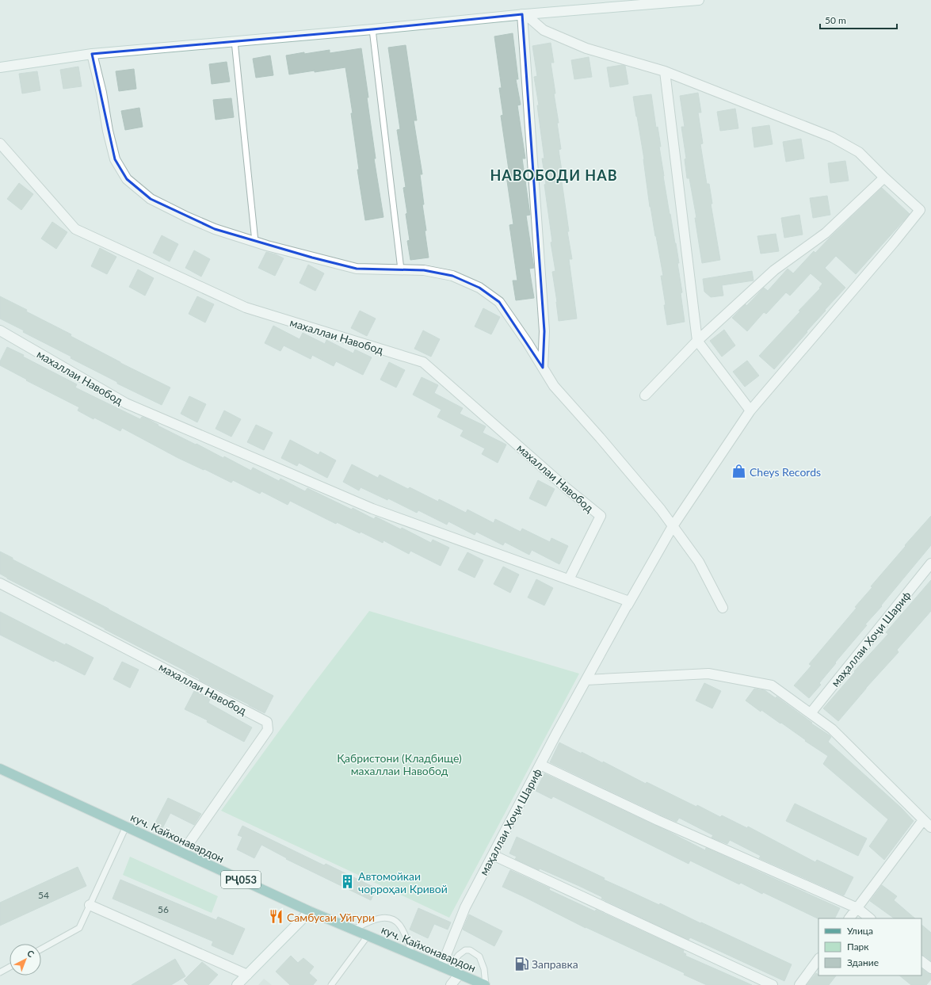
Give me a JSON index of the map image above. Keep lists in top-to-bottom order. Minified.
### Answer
{"streets":{"main road":["куч. Кайхонавардон","РҶ053"],"street":["махаллаи Навобод","маҳаллаи Хоҷи Шариф"]},"crossings":[["махаллаи Навобод","маҳаллаи Хоҷи Шариф"],["махаллаи Навобод","куч. Кайхонавардон"],["маҳаллаи Хоҷи Шариф","куч. Кайхонавардон"]],"districts":["НАВОБОДИ НАВ"],"parks":["Қабристони (Кладбище) махаллаи Навобод"],"places":{"shop":["Cheys Records"],"building":["Автомойкаи чорроҳаи Кривой"],"restaurant":["Самбусаи Уйгури"],"fuel station":["Заправка"]},"house_numbers":["54","56"],"legend":["Улица","Парк","Здание"],"scale_bar":"50 m","north":"top right"}
